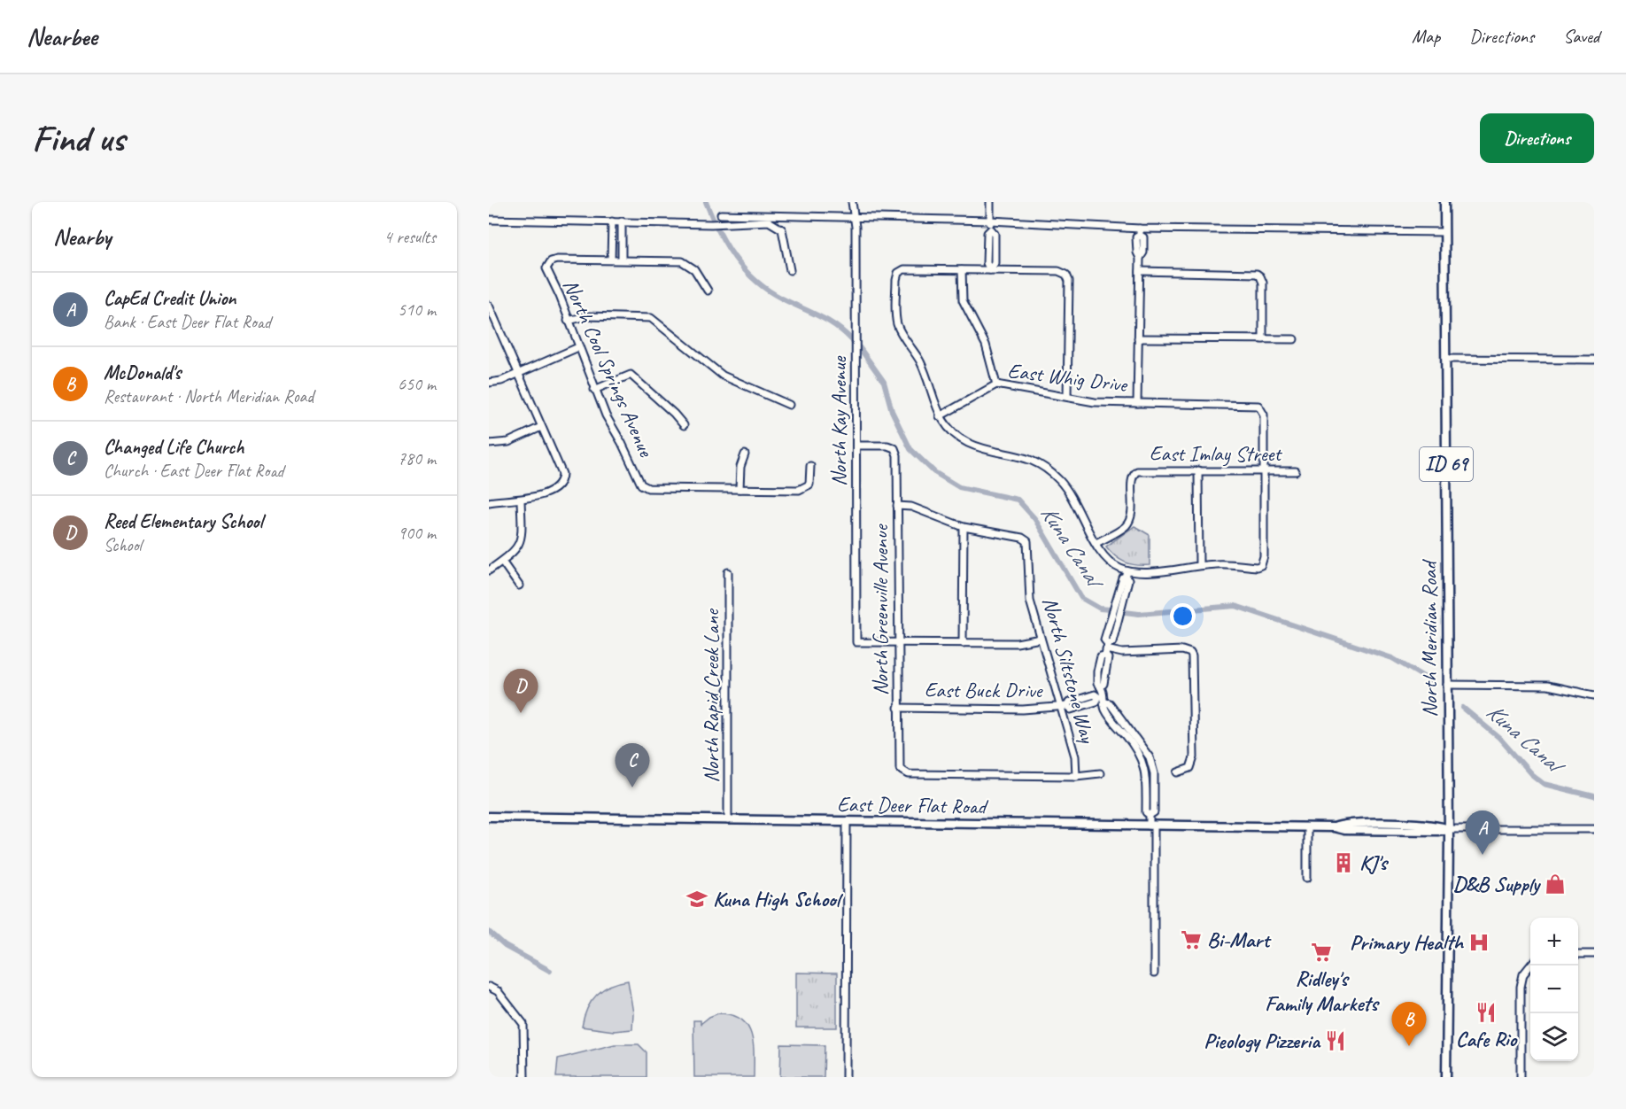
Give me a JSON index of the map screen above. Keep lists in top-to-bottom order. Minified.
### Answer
{"streets":{"main road":["ID 69","North Meridian Road","East Deer Flat Road"],"street":["North Cool Springs Avenue","East Whig Drive","North Kay Avenue","East Imlay Street","North Greenville Avenue","North Siltstone Way","East Buck Drive","North Rapid Creek Lane"]},"crossings":[["East Whig Drive","East Imlay Street"],["North Kay Avenue","North Greenville Avenue"],["North Greenville Avenue","North Siltstone Way"],["North Greenville Avenue","East Buck Drive"],["North Meridian Road","East Deer Flat Road"],["North Siltstone Way","East Buck Drive"],["North Rapid Creek Lane","East Deer Flat Road"]],"water":["Kuna Canal"],"places":{"building":["KJ's"],"shop":["D&B Supply"],"school or university":["Kuna High School"],"supermarket":["Bi-Mart","Ridley's Family Markets"],"hospital":["Primary Health"],"restaurant":["Cafe Rio","Pieology Pizzeria"]},"page":{"header":"Nearbee","nav":["Map","Directions","Saved"],"buttons":"Directions","title":"Find us","heading":["Nearby","4 results"],"list":[{"mark":"A","name":"CapEd Credit Union","note":"Bank · East Deer Flat Road","value":"510 m"},{"mark":"B","name":"McDonald's","note":"Restaurant · North Meridian Road","value":"650 m"},{"mark":"C","name":"Changed Life Church","note":"Church · East Deer Flat Road","value":"780 m"},{"mark":"D","name":"Reed Elementary School","note":"School","value":"900 m"}],"pins":["D","C","A","B"],"map_buttons":["+","−"]}}
